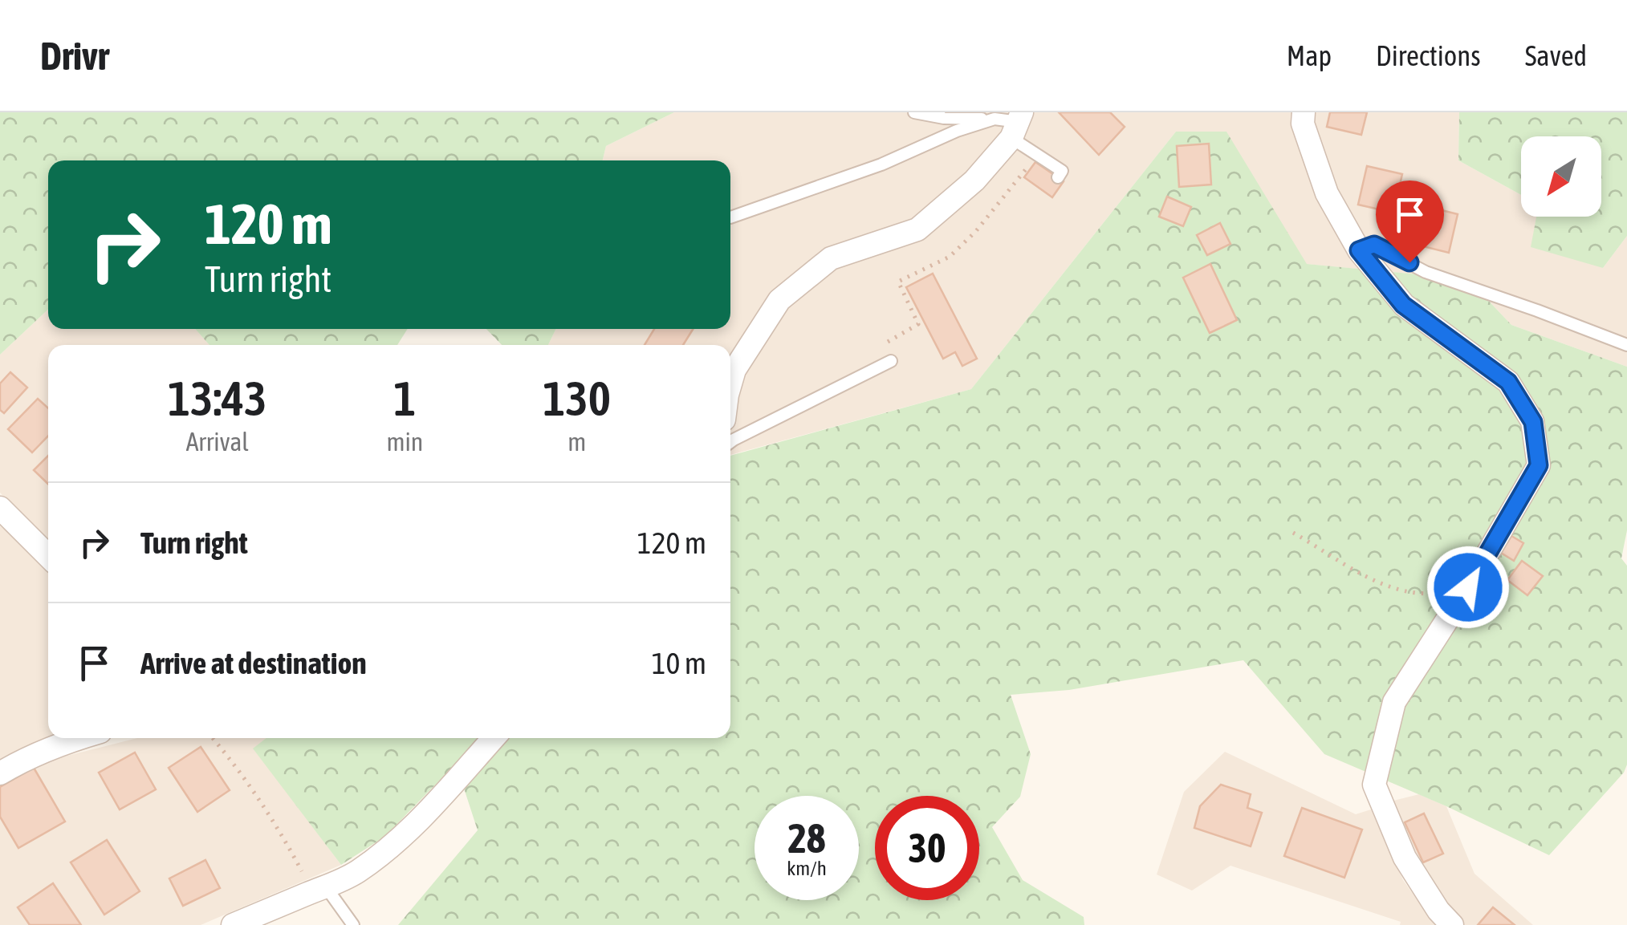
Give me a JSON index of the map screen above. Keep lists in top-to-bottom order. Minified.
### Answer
{"north":"bottom left","page":{"header":"Drivr","nav":["Map","Directions","Saved"],"turn":["120 m","Turn right"],"eta":["13:43","Arrival","1","min","130","m"],"list":[{"name":"Turn right","value":"120 m"},{"name":"Arrive at destination","value":"10 m"}],"speed":"28 km/h","limit":"30"}}
